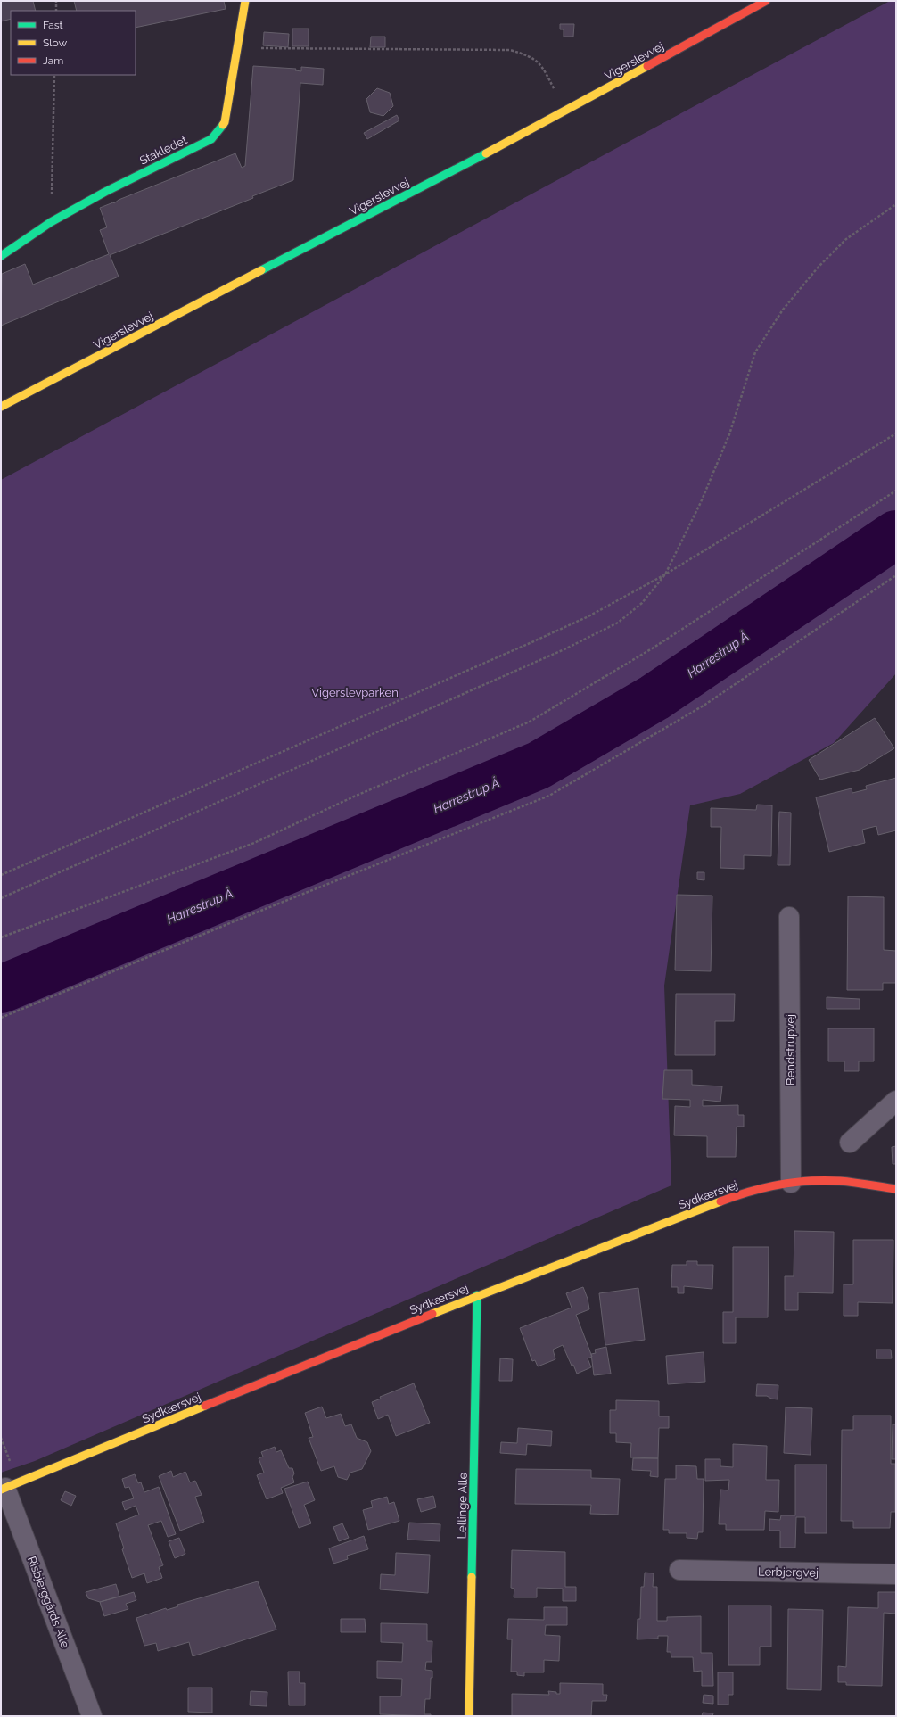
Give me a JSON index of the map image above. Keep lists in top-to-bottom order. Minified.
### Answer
{"streets":{"street":["Vigerslevvej","Stakledet","Bendstrupvej","Sydkærsvej","Lellinge Alle","Lerbjergvej","Risbjerggårds Alle"]},"crossings":[["Bendstrupvej","Sydkærsvej"],["Sydkærsvej","Lellinge Alle"],["Sydkærsvej","Risbjerggårds Alle"]],"water":["Harrestrup Å"],"parks":["Vigerslevparken"],"legend":["Fast","Slow","Jam"]}
